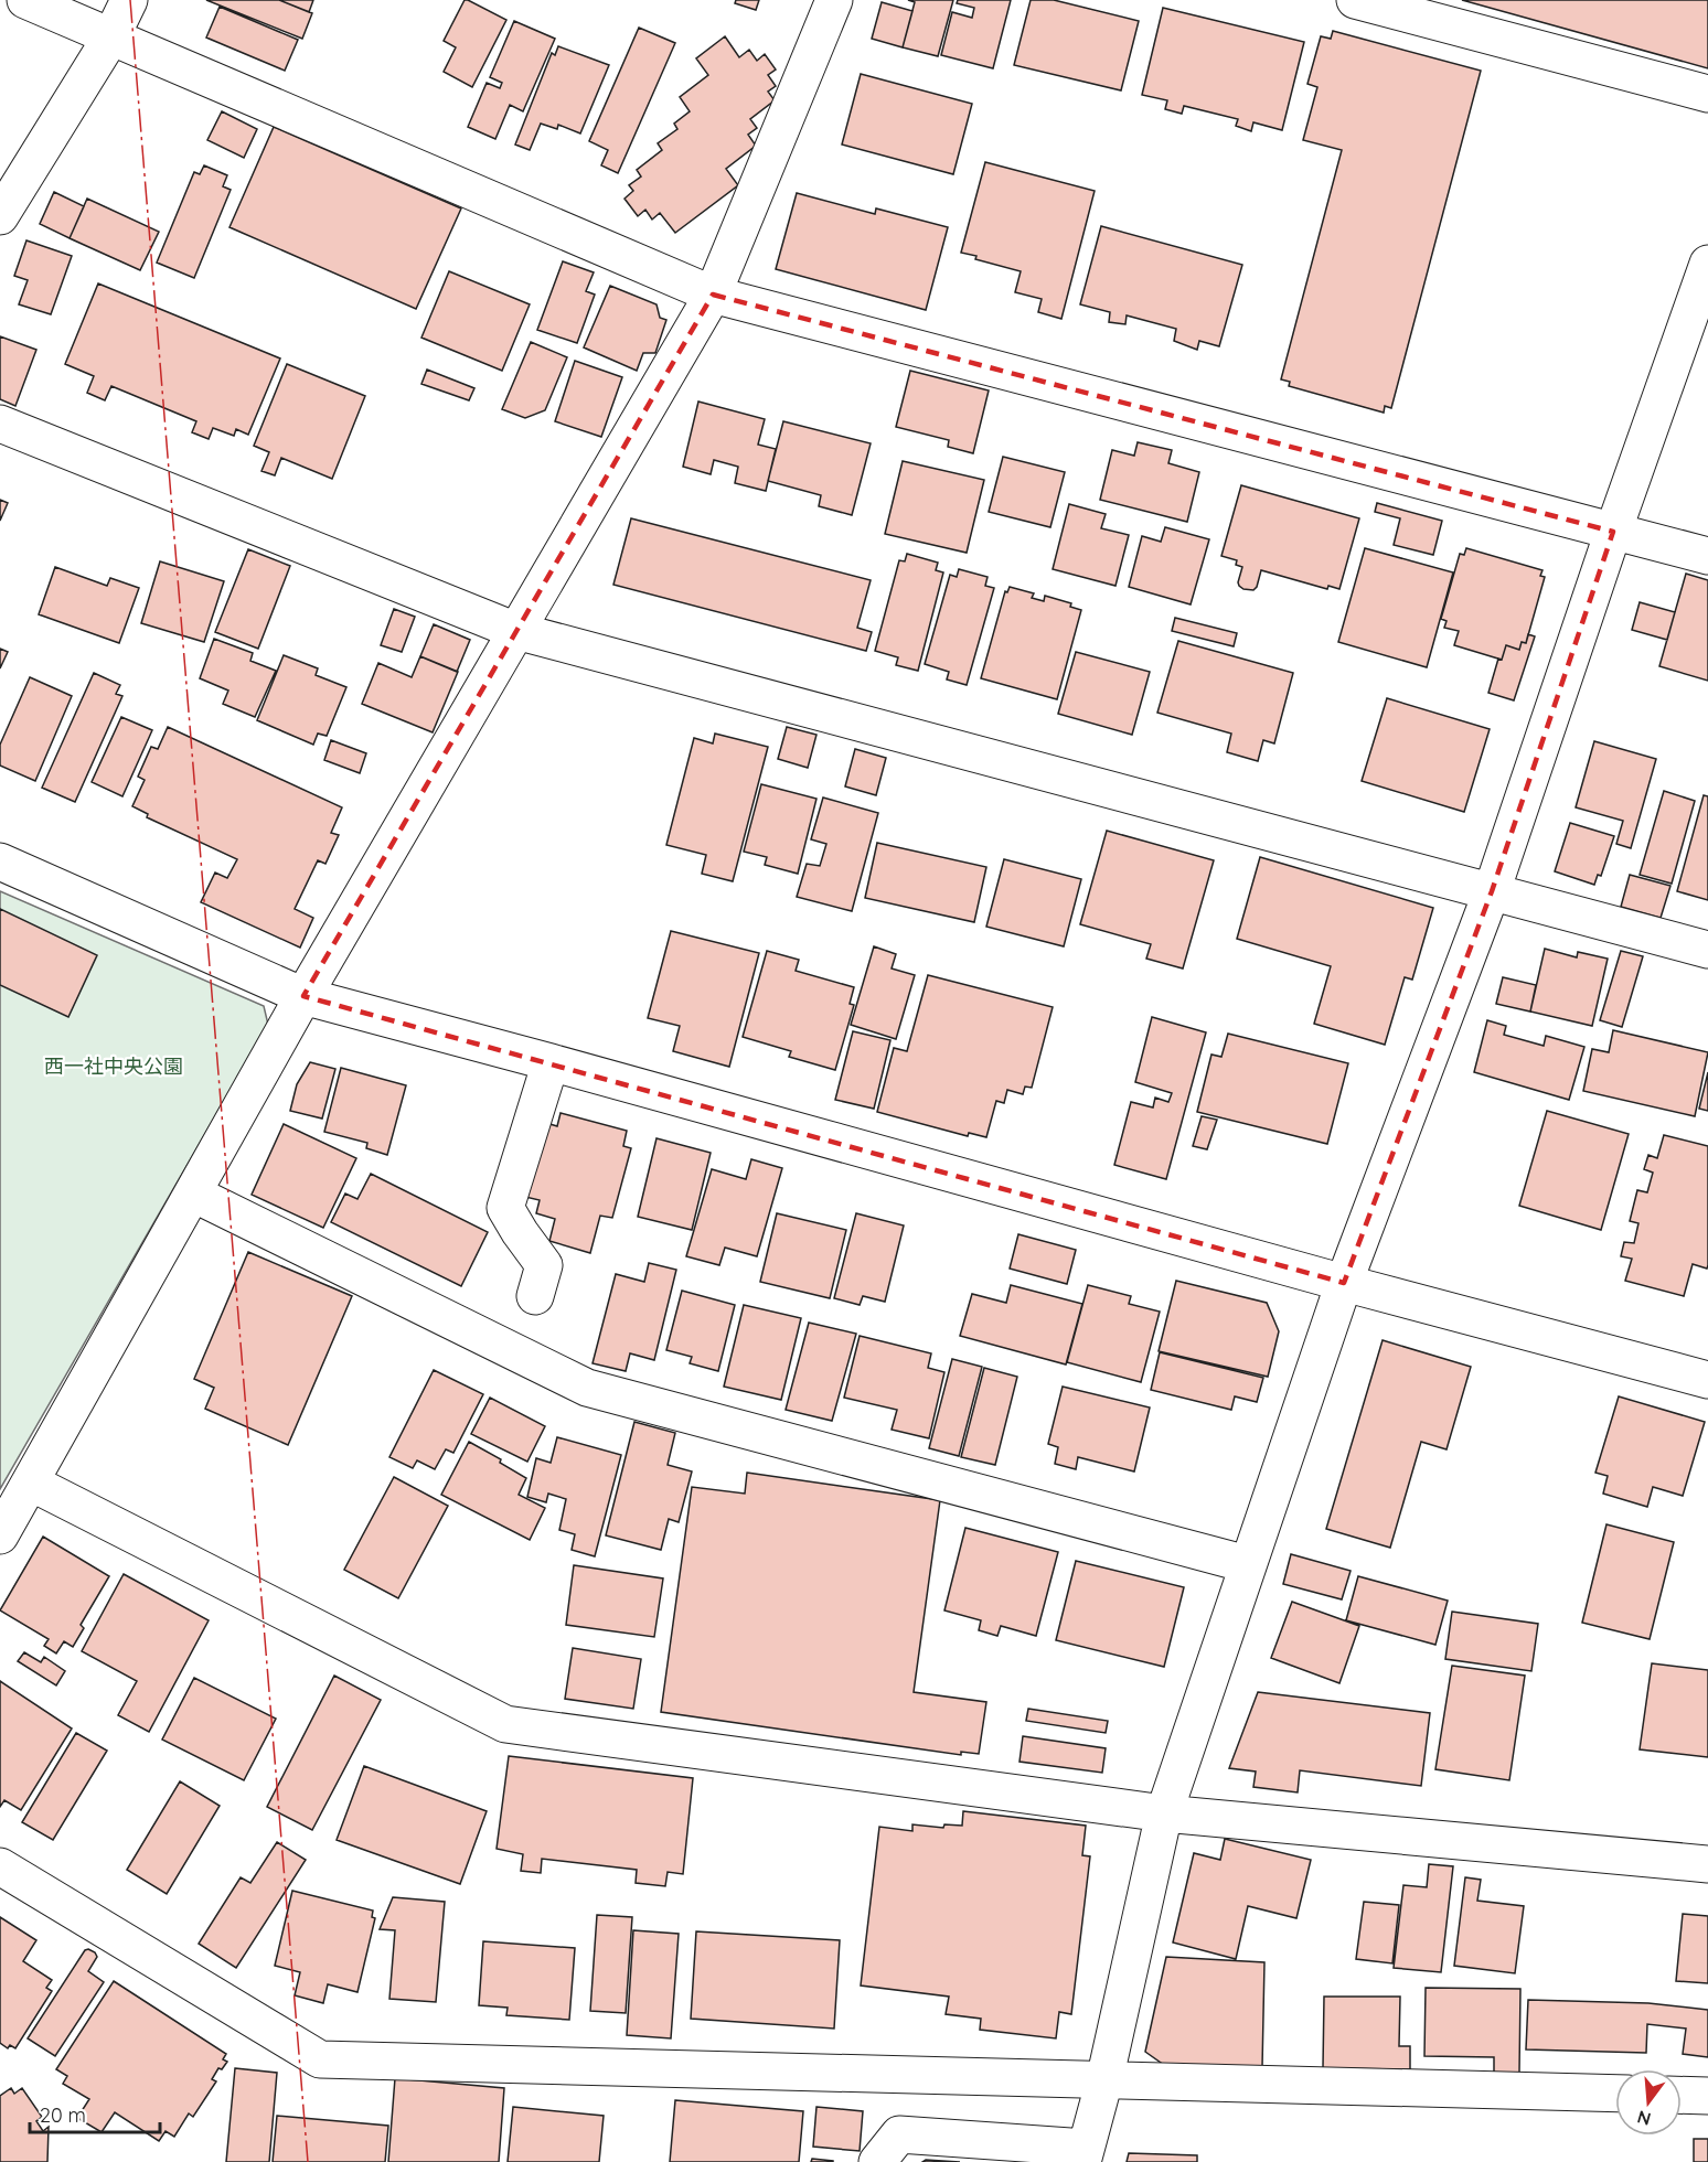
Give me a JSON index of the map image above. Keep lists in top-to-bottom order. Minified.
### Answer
{"parks":["西一社中央公園"],"scale_bar":"20 m","north":"bottom"}
